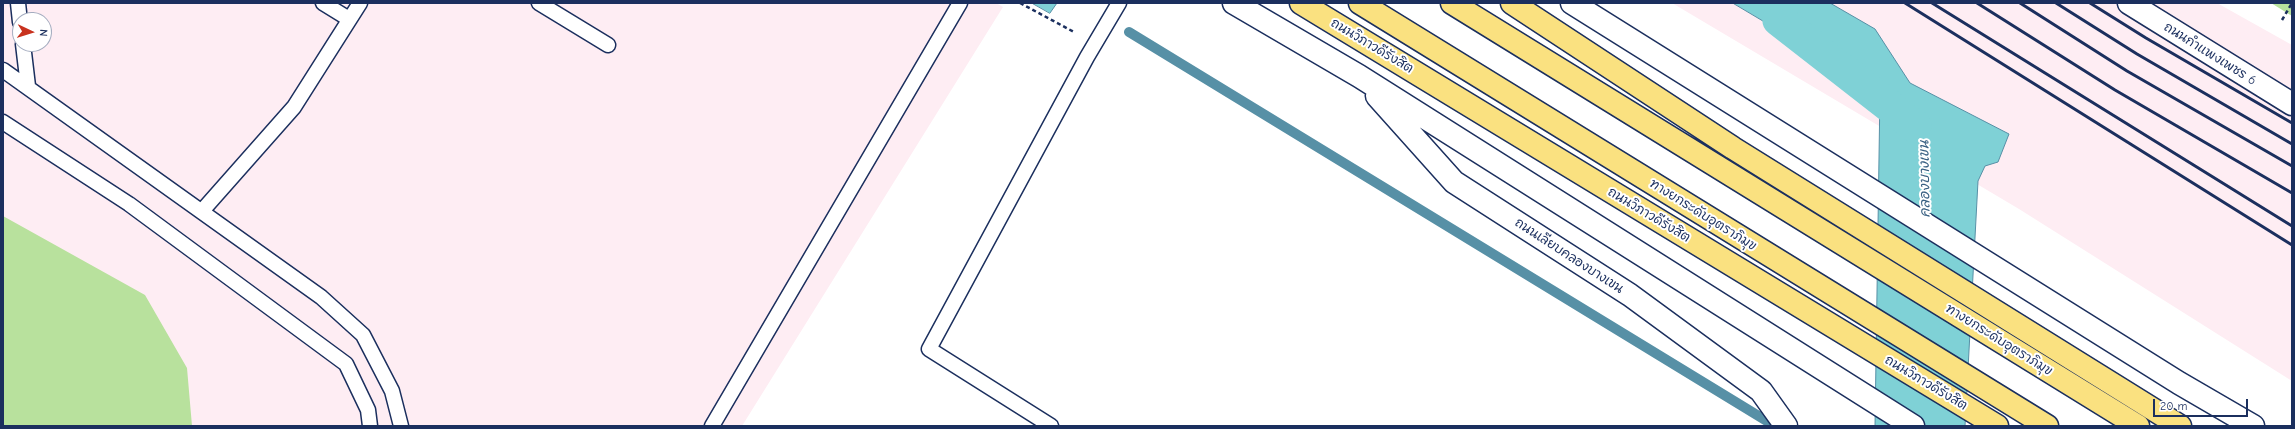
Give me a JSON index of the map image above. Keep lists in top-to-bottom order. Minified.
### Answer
{"streets":{"highway":["ถนนวิภาวดีรังสิต","ทางยกระดับอุตราภิมุข"],"main road":["ถนนกำแพงเพชร 6","ถนนเลียบคลองบางเขน"]},"water":["คลองบางเขน"],"scale_bar":"20 m","north":"right"}
